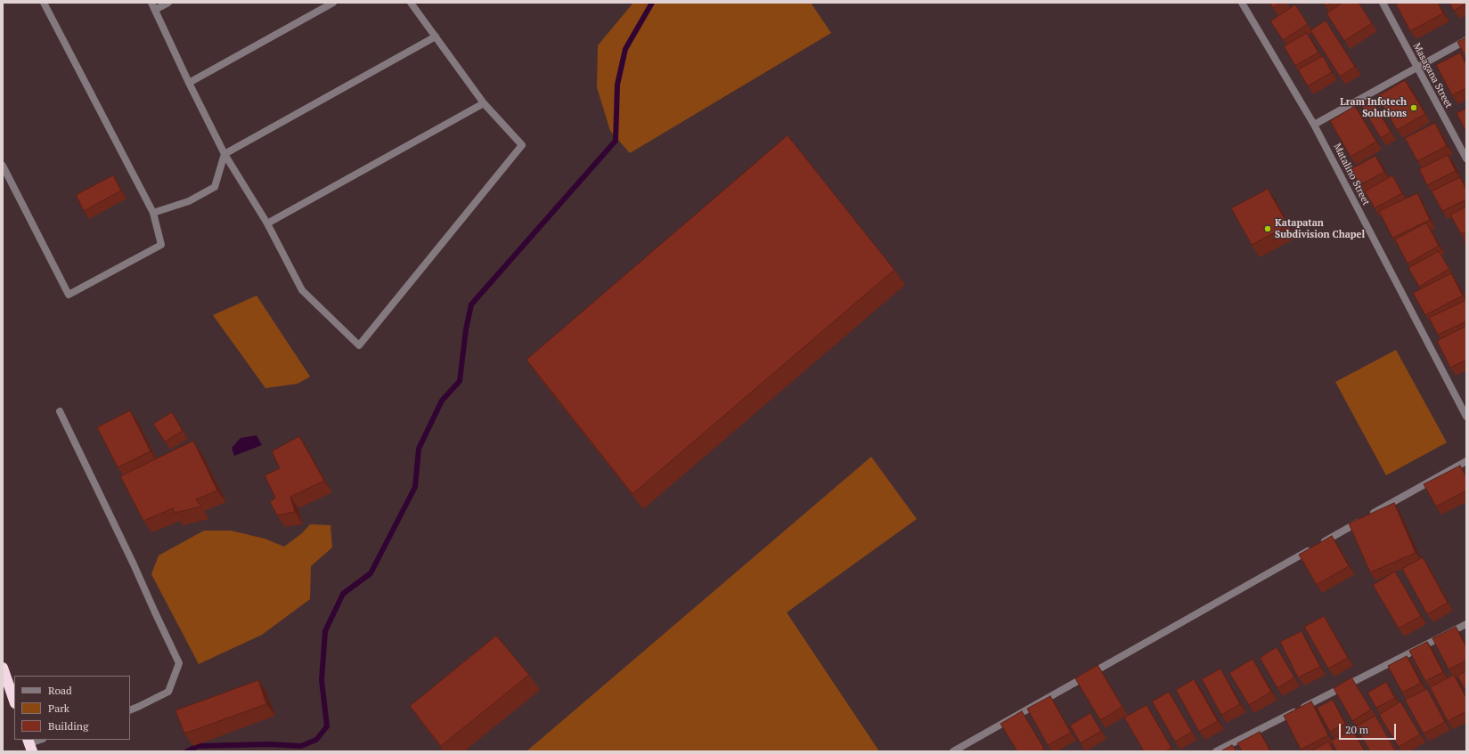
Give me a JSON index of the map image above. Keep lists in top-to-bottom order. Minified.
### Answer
{"streets":{"street":["Masagana Street","Matalino Street"]},"places":["Lram Infotech Solutions","Katapatan Subdivision Chapel"],"legend":["Road","Park","Building"],"scale_bar":"20 m"}
